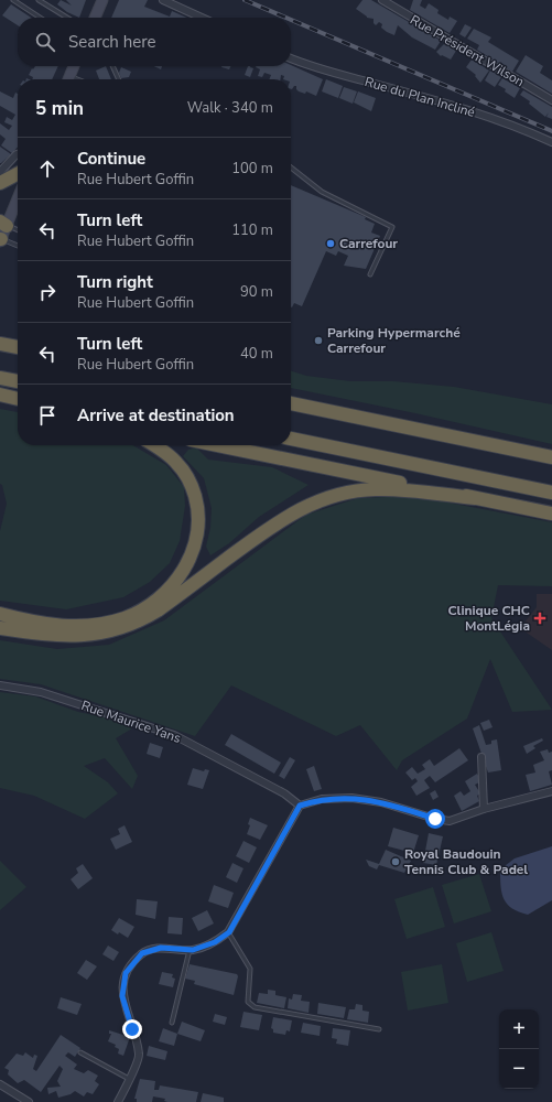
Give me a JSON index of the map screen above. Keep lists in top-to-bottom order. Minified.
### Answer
{"streets":{"street":["Rue Président Wilson","Rue du Plan Incliné","Rue Maurice Yans"]},"places":{"other":["Carrefour","Parking Hypermarché Carrefour","Royal Baudouin Tennis Club & Padel"],"health":["Clinique CHC MontLégia"]},"page":{"search":"Search here","heading":["5 min","Walk · 340 m"],"list":[["Continue","Rue Hubert Goffin","100 m"],["Turn left","Rue Hubert Goffin","110 m"],["Turn right","Rue Hubert Goffin","90 m"],["Turn left","Rue Hubert Goffin","40 m"],"Arrive at destination"],"map_buttons":["+","−"]}}
